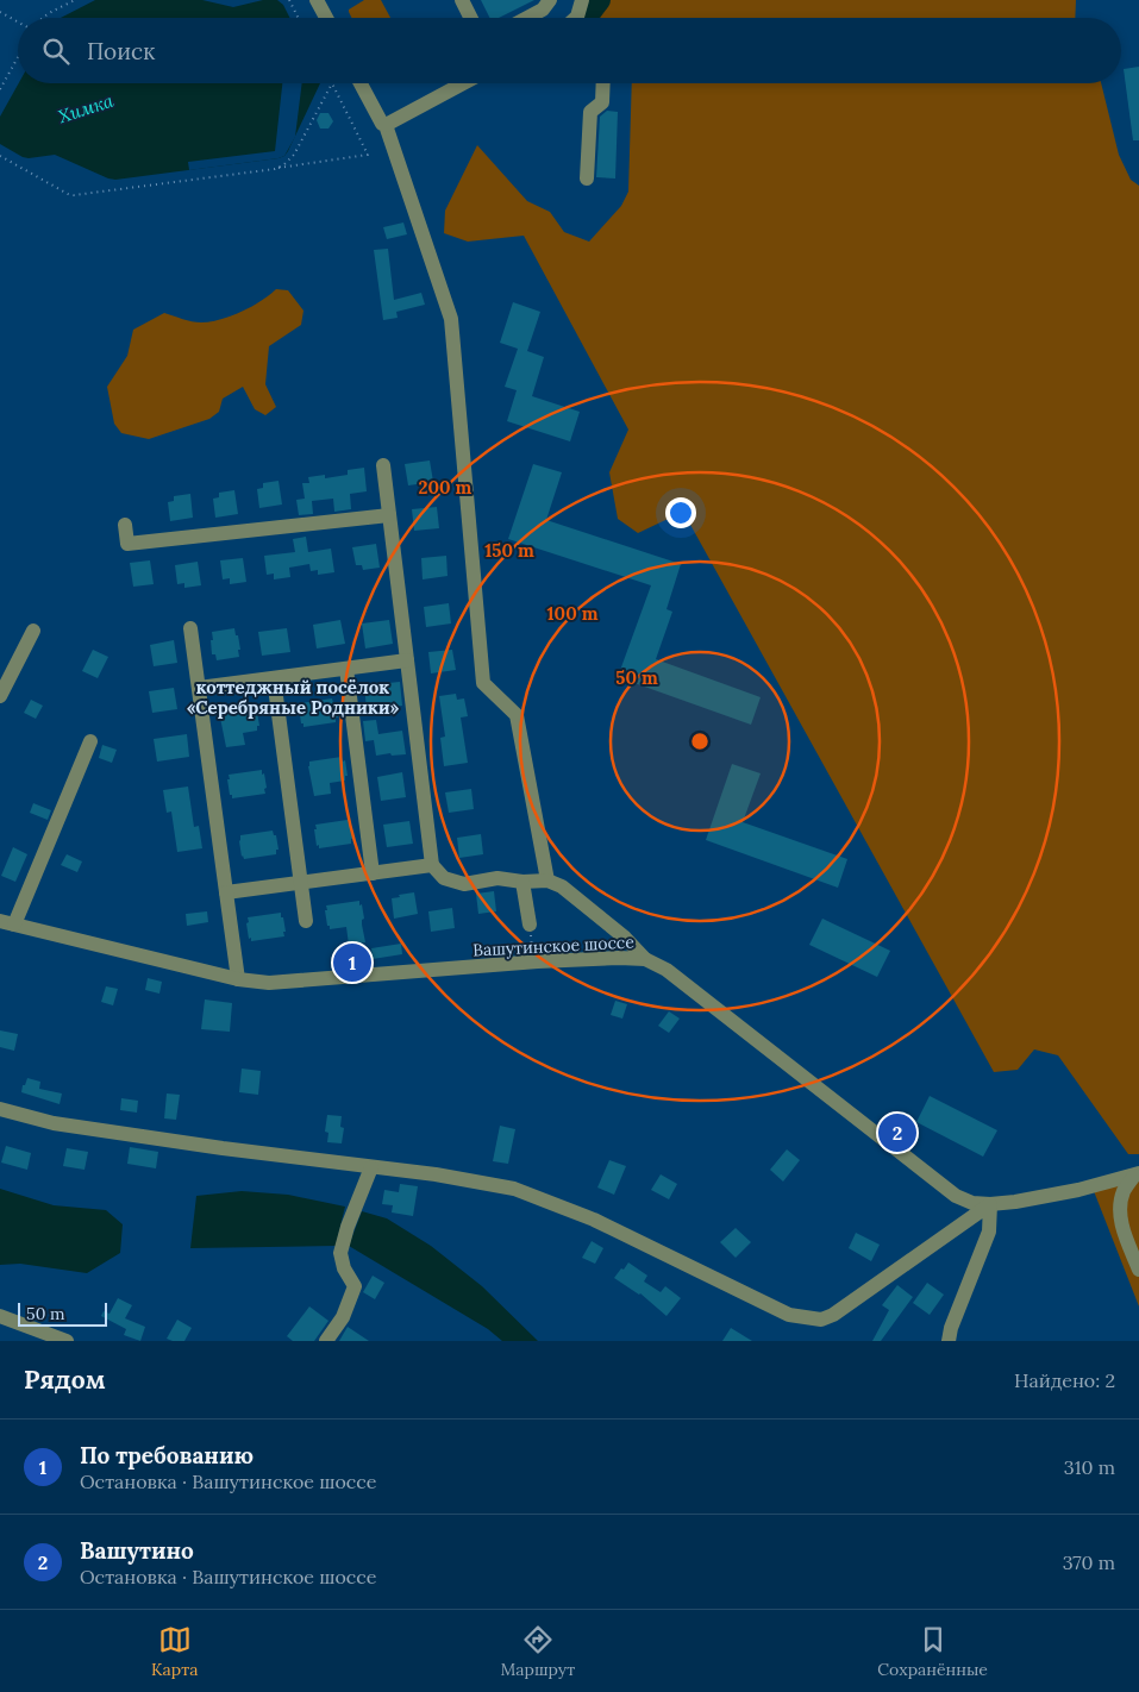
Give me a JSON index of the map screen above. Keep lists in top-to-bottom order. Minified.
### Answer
{"streets":{"street":["Вашутинское шоссе"]},"districts":["коттеджный посёлок «Серебряные Родники»"],"water":["Химка"],"scale_bar":"50 m","page":{"search":"Поиск","pins":["1","2"],"scale":"50 m","heading":["Рядом","Найдено: 2"],"list":[{"mark":"1","name":"По требованию","note":"Остановка · Вашутинское шоссе","value":"310 m"},{"mark":"2","name":"Вашутино","note":"Остановка · Вашутинское шоссе","value":"370 m"}],"nav":["Карта","Маршрут","Сохранённые"]},"rings":["200 m","150 m","100 m","50 m"]}
